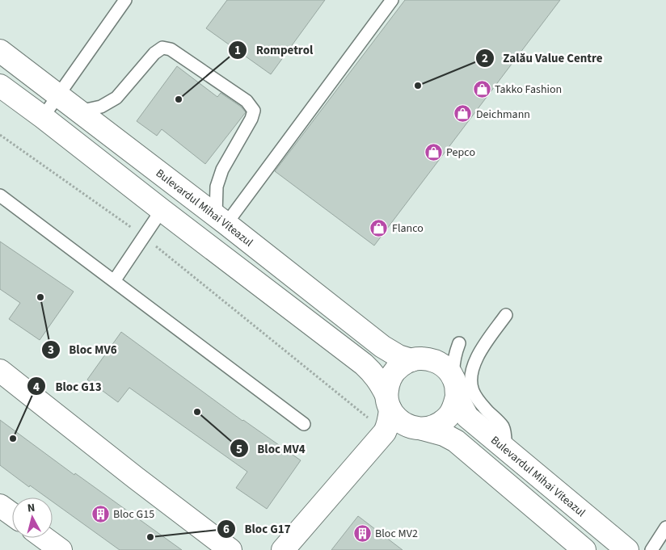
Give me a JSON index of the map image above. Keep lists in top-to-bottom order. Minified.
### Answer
{"streets":{"main road":["Bulevardul Mihai Viteazul"]},"places":{"other":["Zalău Value Centre","Rompetrol","Bloc MV6","Bloc MV4","Bloc G13","Bloc G17"],"shop":["Takko Fashion","Deichmann","Pepco","Flanco"],"building":["Bloc G15","Bloc MV2"]},"north":"top"}
